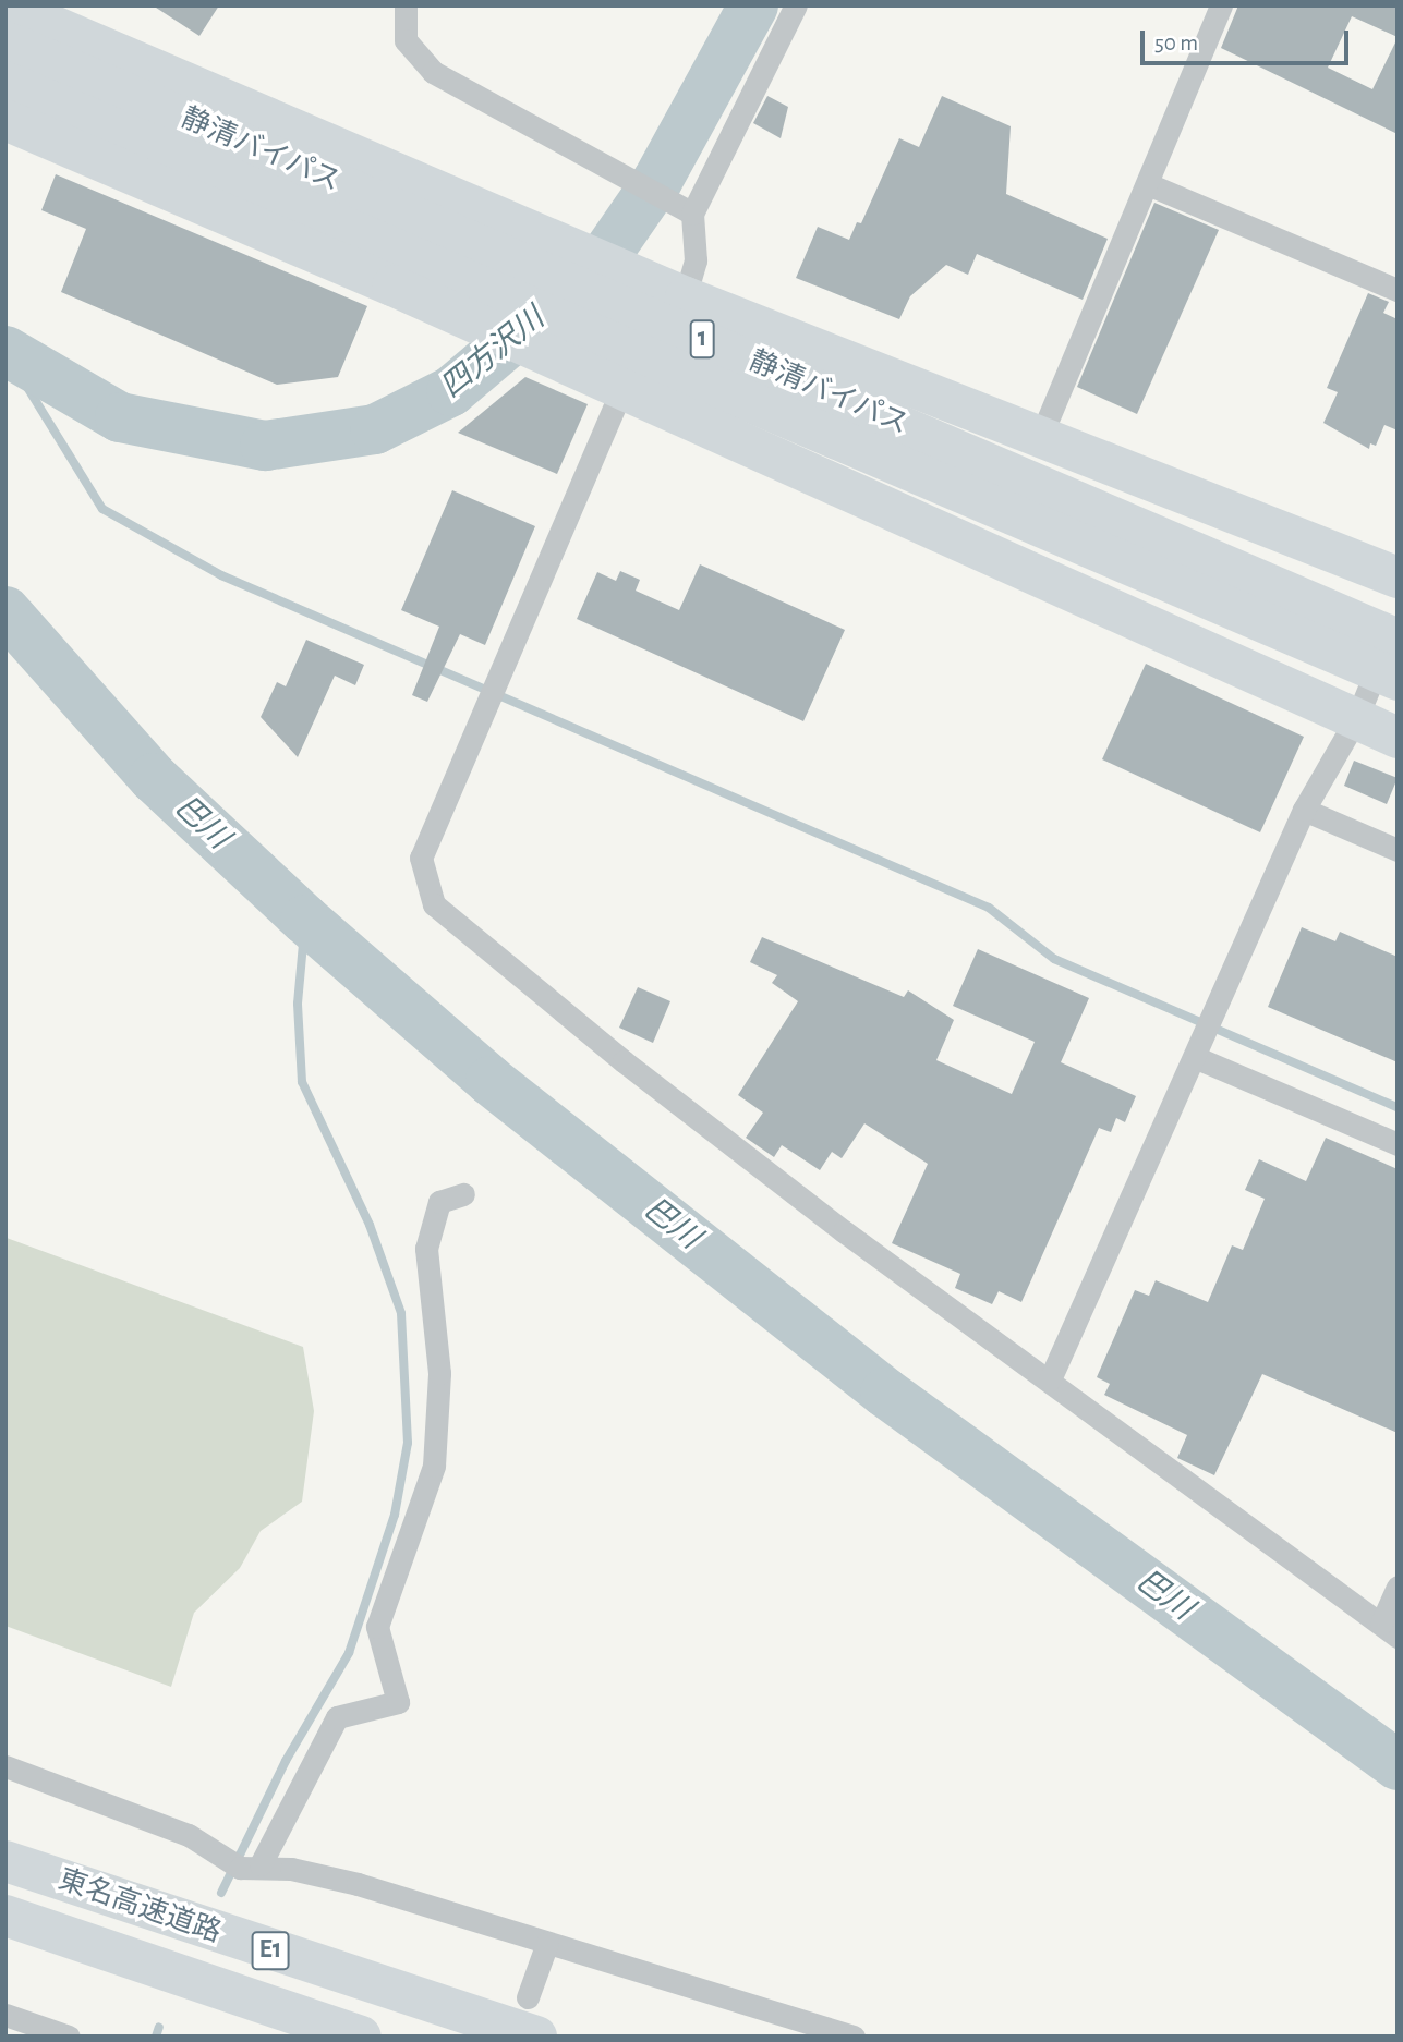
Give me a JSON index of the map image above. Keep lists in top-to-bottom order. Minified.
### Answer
{"streets":{"highway":["静清バイパス","1","東名高速道路","E1"]},"crossings":[["静清バイパス","1"]],"water":["四方沢川","巴川"],"scale_bar":"50 m"}
